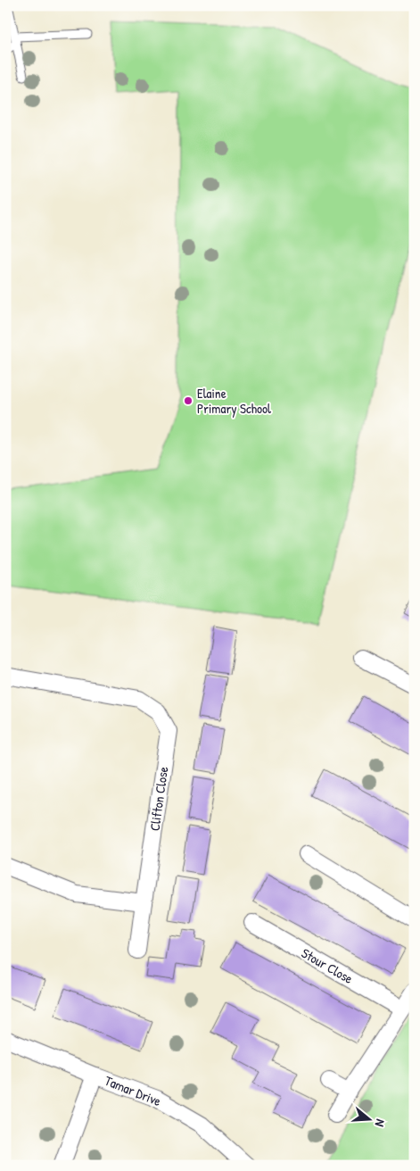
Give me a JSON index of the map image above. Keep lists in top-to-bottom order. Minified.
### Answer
{"streets":{"street":["Clifton Close","Stour Close","Tamar Drive"]},"places":["Elaine Primary School"],"north":"right"}
